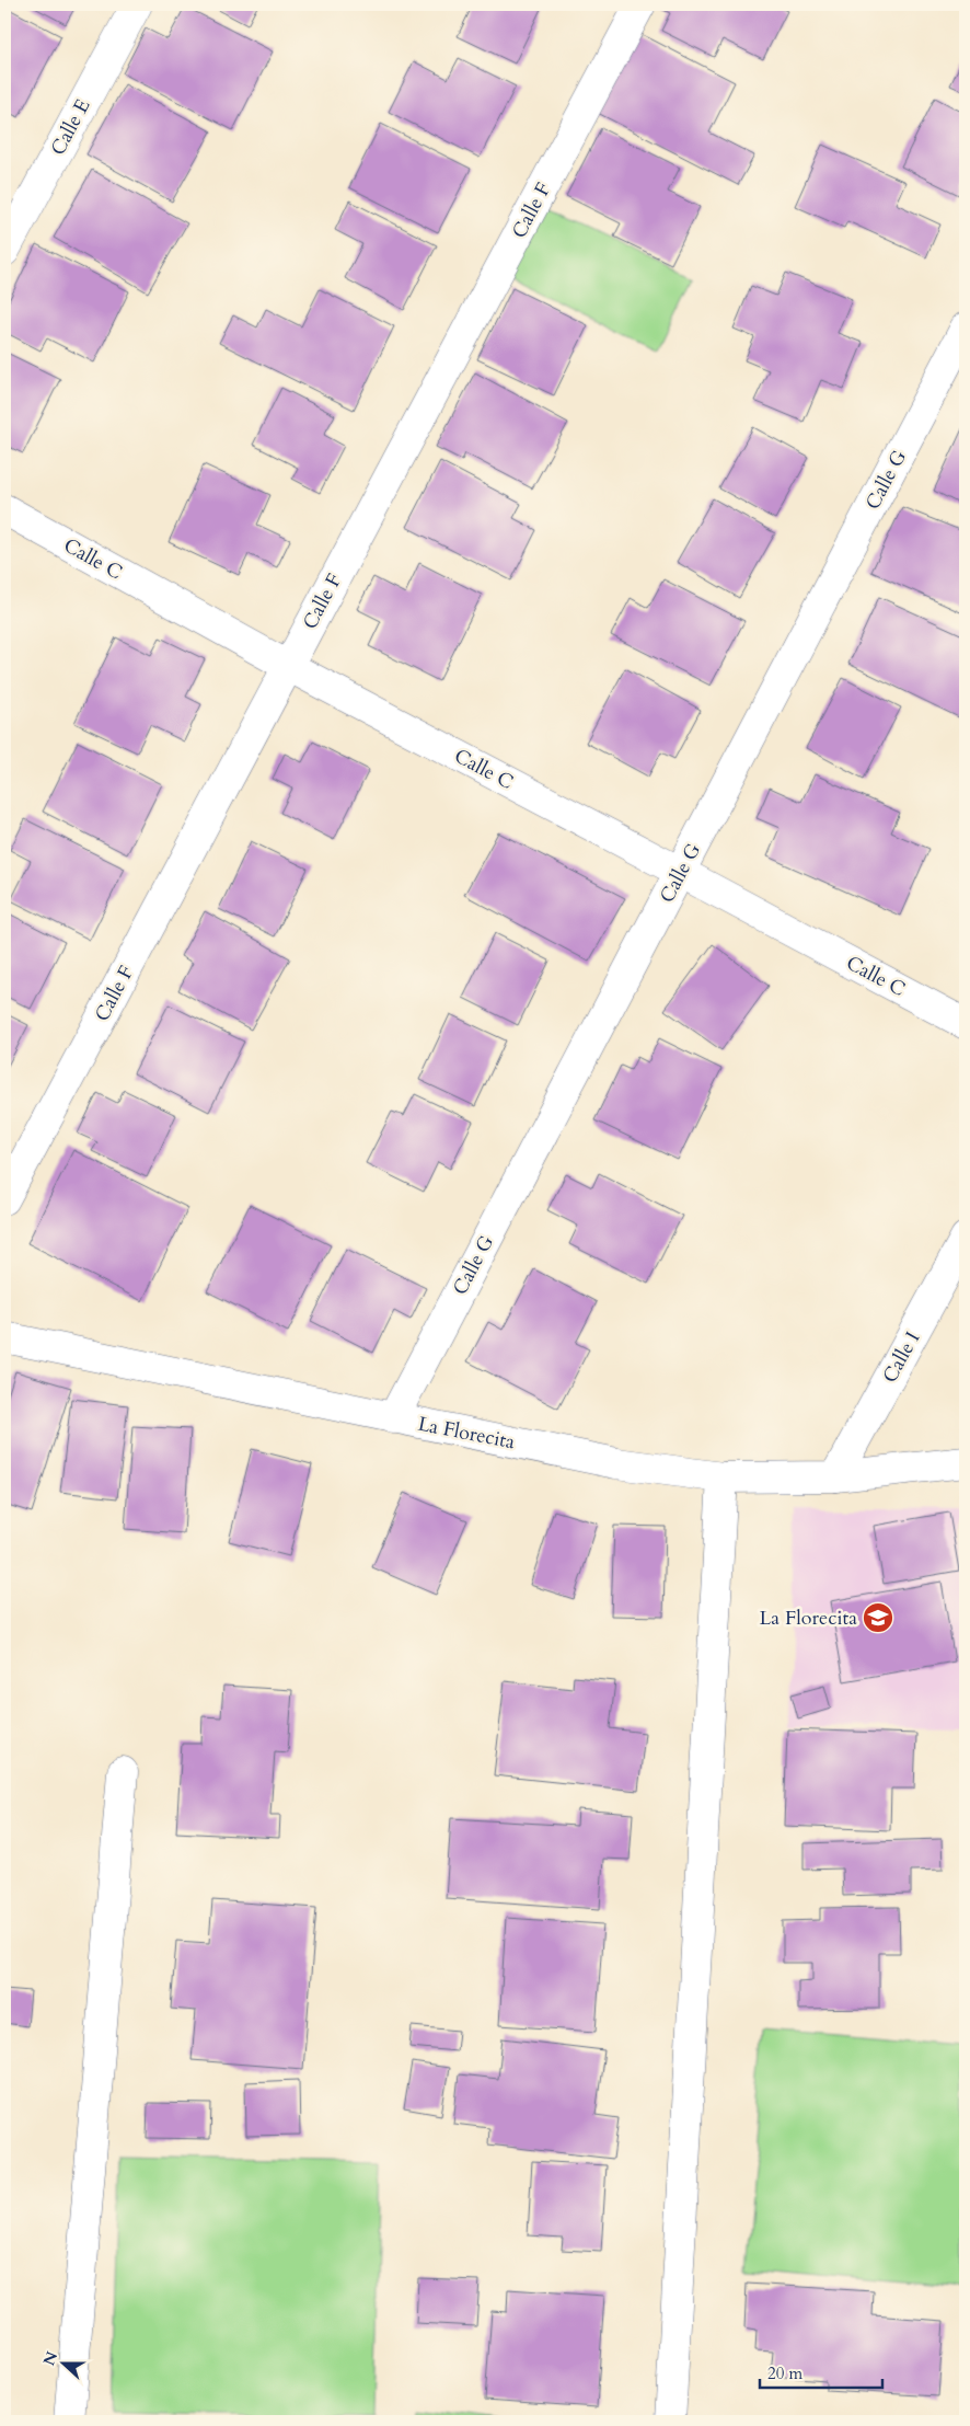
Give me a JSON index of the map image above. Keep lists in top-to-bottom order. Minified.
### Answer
{"streets":{"street":["Calle E","Calle F","Calle G","Calle C","Calle I","La Florecita"]},"crossings":[["Calle F","Calle C"],["Calle G","Calle C"],["Calle G","La Florecita"],["Calle I","La Florecita"]],"places":{"school or university":["La Florecita"]},"scale_bar":"20 m","north":"left"}
